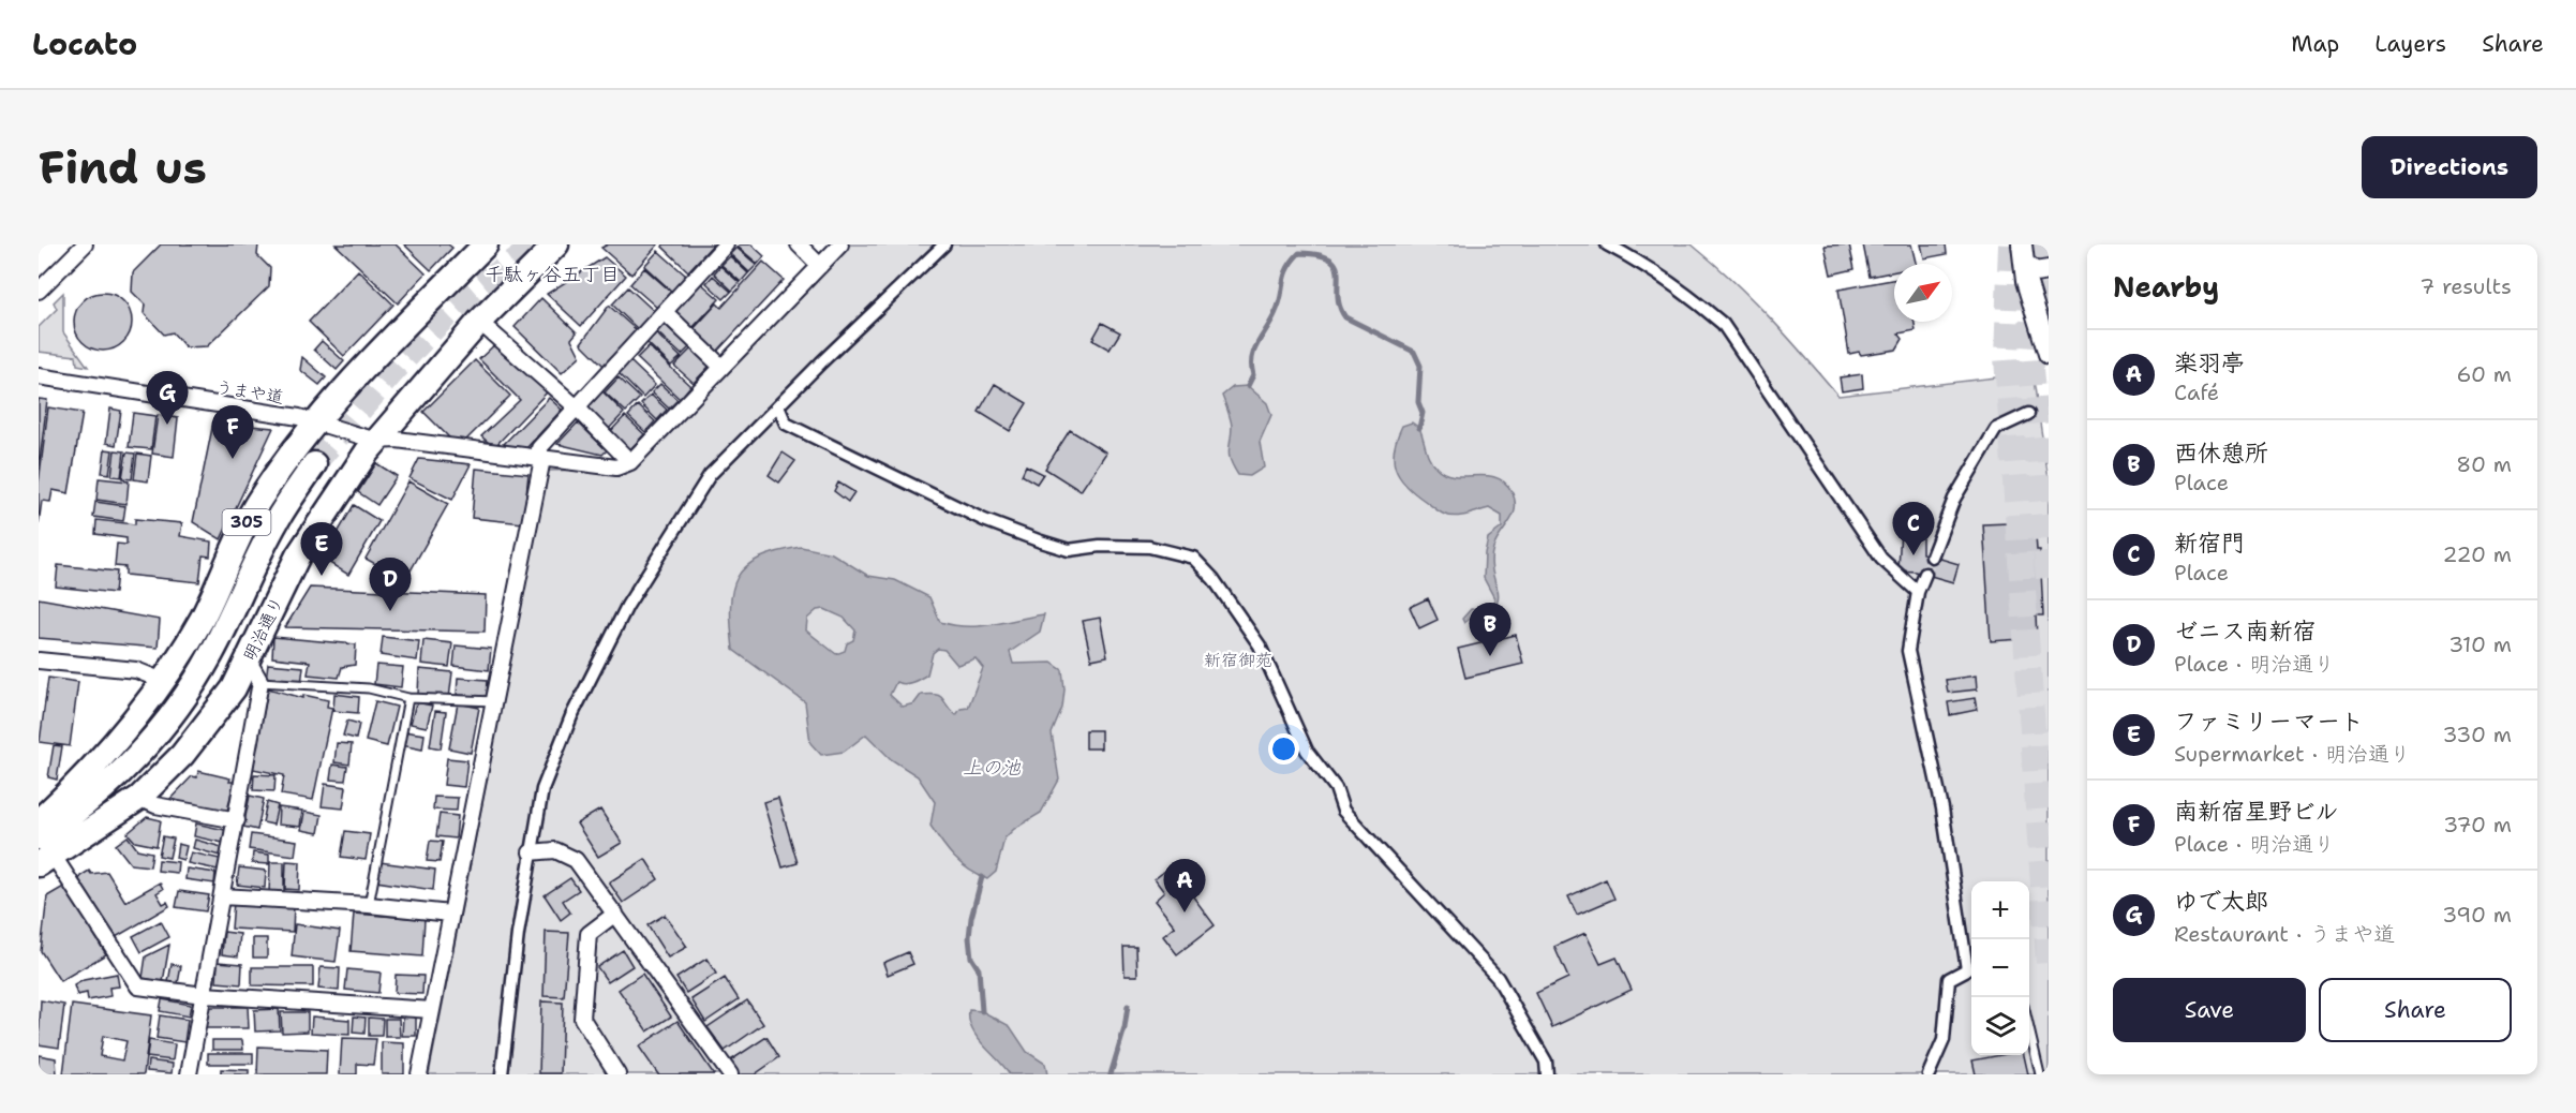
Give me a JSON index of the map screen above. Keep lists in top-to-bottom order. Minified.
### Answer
{"streets":{"main road":["305","明治通り"],"street":["うまや道"]},"crossings":[["うまや道","305"],["うまや道","明治通り"],["305","明治通り"]],"districts":["千駄ヶ谷五丁目"],"water":["上の池"],"parks":["新宿御苑"],"north":"top right","page":{"header":"Locato","nav":["Map","Layers","Share"],"buttons":["Directions",["Save","Share"]],"title":"Find us","heading":["Nearby","7 results"],"list":[{"mark":"A","name":"楽羽亭","note":"Café","value":"60 m"},{"mark":"B","name":"西休憩所","note":"Place","value":"80 m"},{"mark":"C","name":"新宿門","note":"Place","value":"220 m"},{"mark":"D","name":"ゼニス南新宿","note":"Place · 明治通り","value":"310 m"},{"mark":"E","name":"ファミリーマート","note":"Supermarket · 明治通り","value":"330 m"},{"mark":"F","name":"南新宿星野ビル","note":"Place · 明治通り","value":"370 m"},{"mark":"G","name":"ゆで太郎","note":"Restaurant · うまや道","value":"390 m"}],"pins":["G","F","C","E","D","B","A"],"map_buttons":["+","−"]}}
